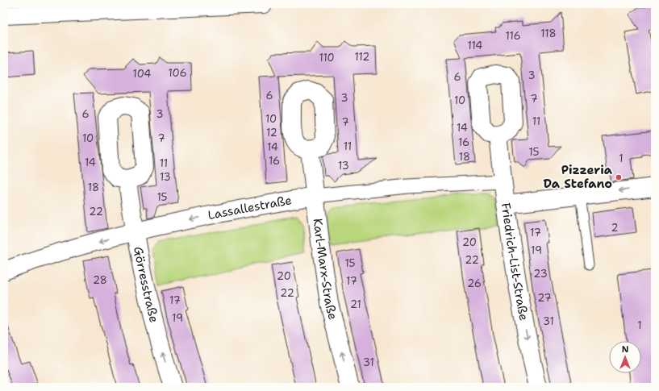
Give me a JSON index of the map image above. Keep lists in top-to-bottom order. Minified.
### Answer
{"streets":{"street":["Lassallestraße","Friedrich-List-Straße","Karl-Marx-Straße","Görresstraße"]},"crossings":[["Lassallestraße","Friedrich-List-Straße"],["Lassallestraße","Karl-Marx-Straße"],["Lassallestraße","Görresstraße"]],"one_way":["Lassallestraße","Friedrich-List-Straße","Karl-Marx-Straße","Görresstraße"],"places":["Pizzeria Da Stefano"],"house_numbers":["118","116","114","112","110","106","104","3","6","6","3","7","10","6","3","10","11","7","14","12","10","7","16","11","14","15","18","1","16","14","11","13","13","18","15","22","2","17","20","19","22","15","23","20","28","17","26","22","27","17","21","19","31","1","31"],"north":"top"}
